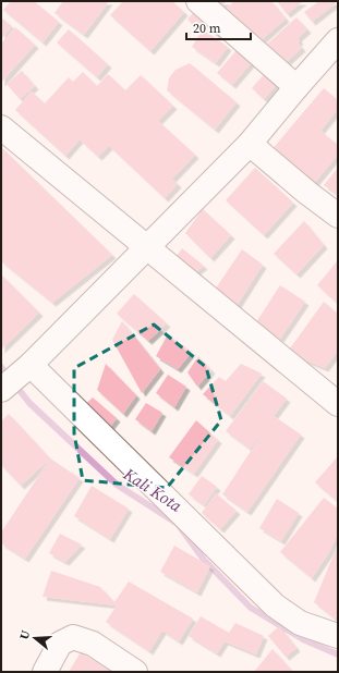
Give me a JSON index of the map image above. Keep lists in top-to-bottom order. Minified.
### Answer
{"water":["Kali Kota"],"scale_bar":"20 m","north":"left"}
